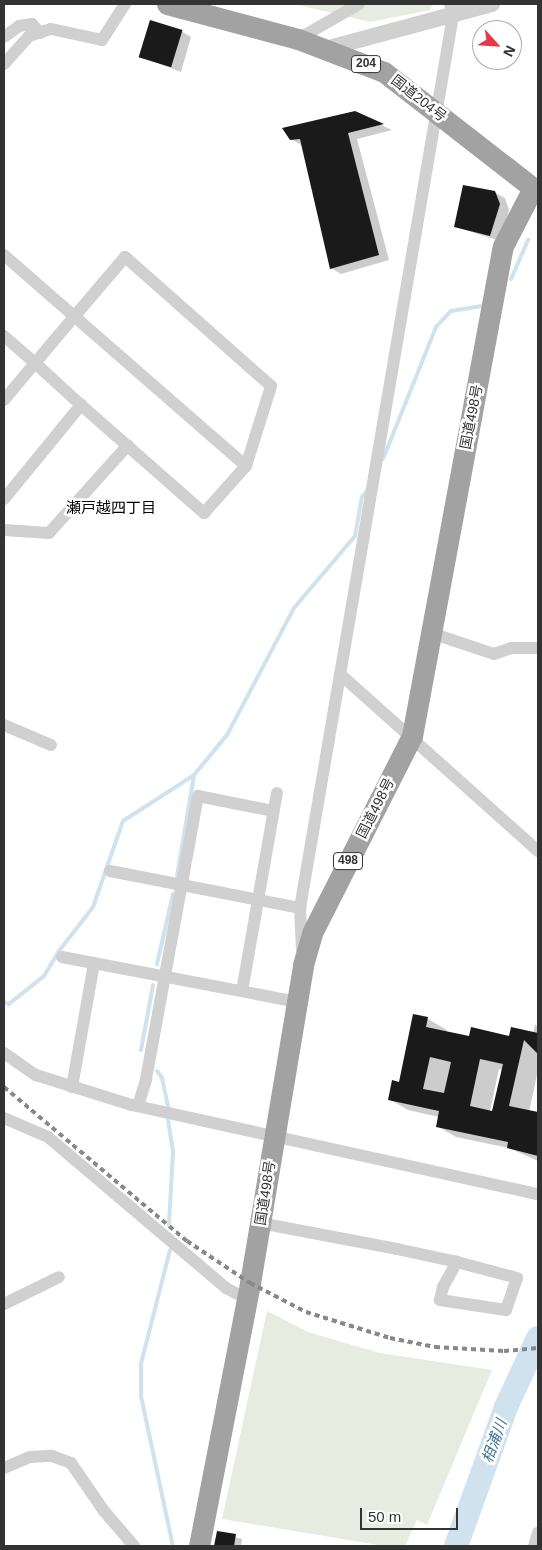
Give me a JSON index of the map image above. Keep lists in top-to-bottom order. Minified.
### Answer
{"streets":{"highway":["204","国道204号","国道498号","498"]},"crossings":[["国道204号","国道498号"]],"districts":["瀬戸越四丁目"],"water":["相浦川"],"scale_bar":"50 m","north":"bottom right"}
